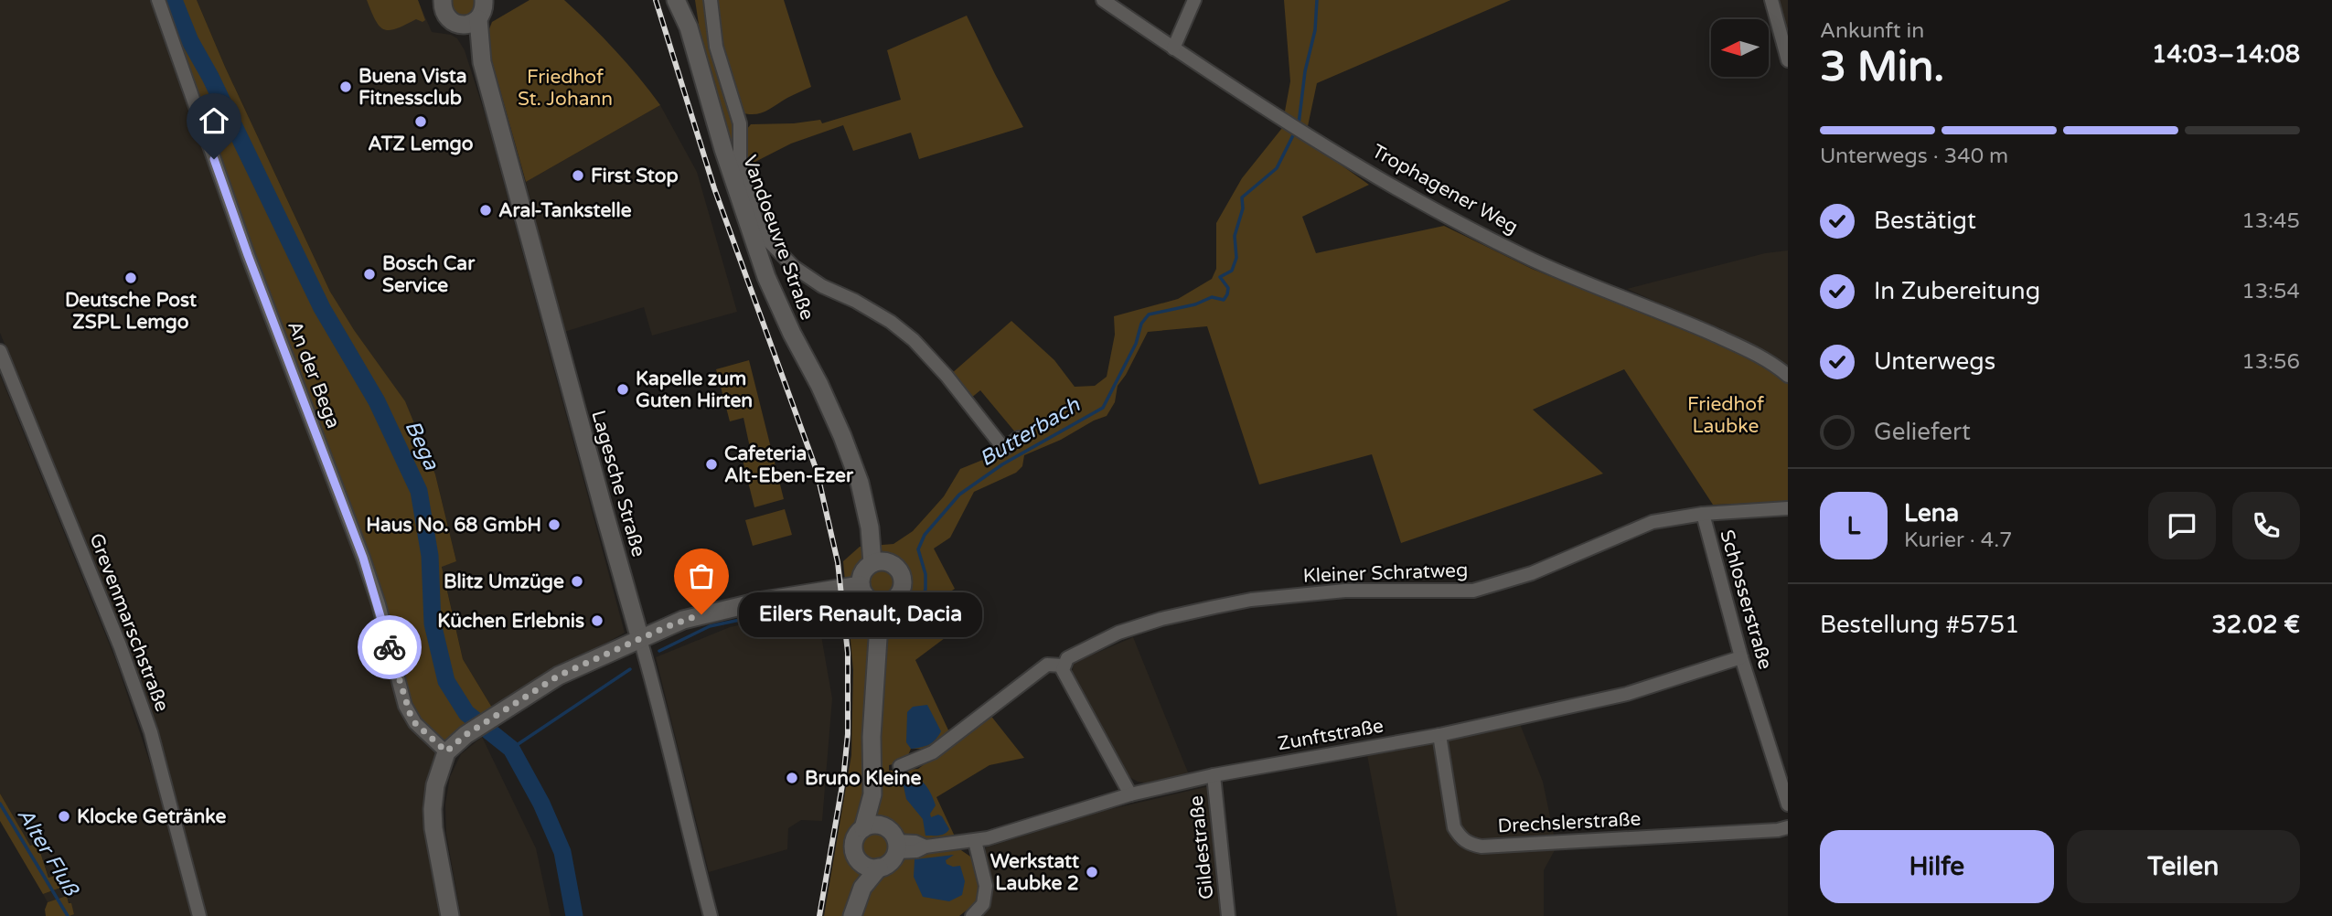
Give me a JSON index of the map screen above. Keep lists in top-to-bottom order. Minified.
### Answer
{"streets":{"street":["Trophagener Weg","Vandoeuvre Straße","An der Bega","Lagesche Straße","Kleiner Schratweg","Schlosserstraße","Grevenmarschstraße","Zunftstraße","Drechslerstraße","Gildestraße"]},"crossings":[["Kleiner Schratweg","Schlosserstraße"],["Schlosserstraße","Zunftstraße"],["Zunftstraße","Drechslerstraße"],["Zunftstraße","Gildestraße"]],"water":["Butterbach","Bega","Alter Fluß"],"parks":["Friedhof St. Johann","Friedhof Laubke"],"places":["Buena Vista Fitnessclub","ATZ Lemgo","First Stop","Aral-Tankstelle","Bosch Car Service","Deutsche Post ZSPL Lemgo","Kapelle zum Guten Hirten","Cafeteria Alt-Eben-Ezer","Haus No. 68 GmbH","Blitz Umzüge","Eilers Renault, Dacia","Küchen Erlebnis","Bruno Kleine","Klocke Getränke","Werkstatt Laubke 2"],"north":"left","page":{"heading":["3 Min.","Ankunft in","14:03–14:08"],"panel":["Lena","Kurier · 4.7","Bestellung #5751","32.02 €"],"bar":"Unterwegs · 340 m","list":[["Bestätigt","13:45"],["In Zubereitung","13:54"],["Unterwegs","13:56"],"Geliefert"],"round":"L","bubble":"Eilers Renault, Dacia","buttons":["Hilfe","Teilen"]}}
